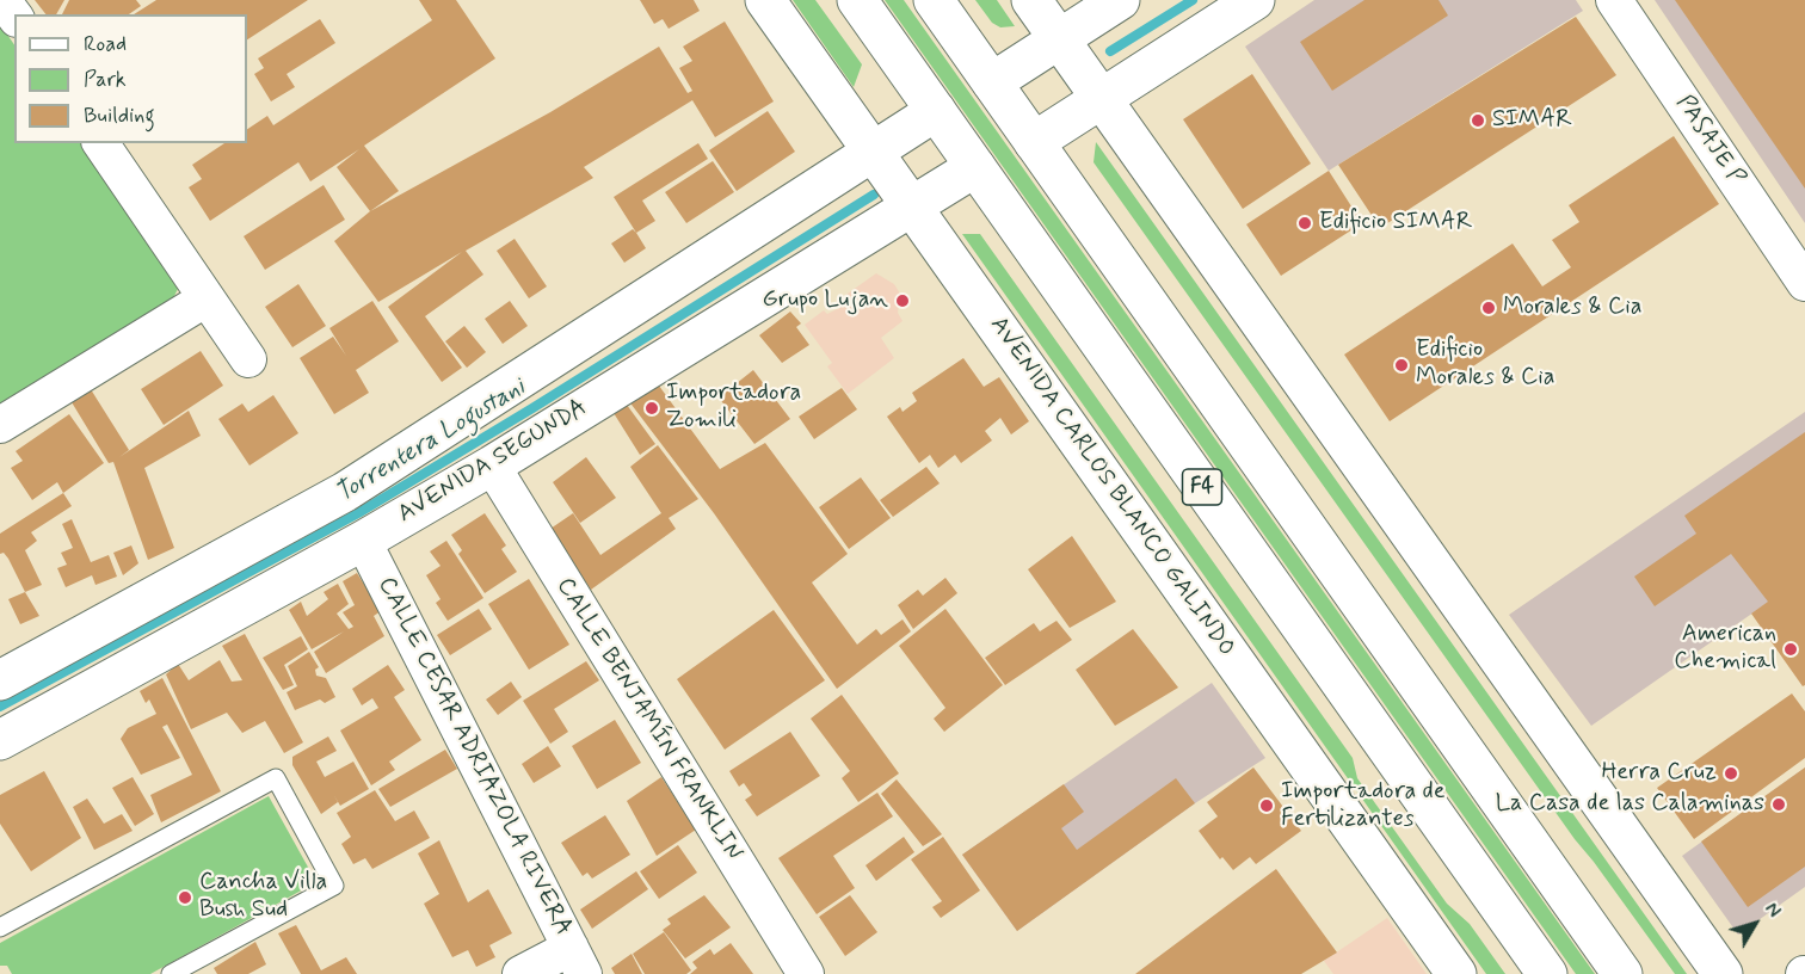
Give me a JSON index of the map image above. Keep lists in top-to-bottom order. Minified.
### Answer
{"streets":{"main road":["AVENIDA SEGUNDA","AVENIDA CARLOS BLANCO GALINDO","F4"],"street":["PASAJE P","CALLE BENJAMÍN FRANKLIN","CALLE CESAR ADRIAZOLA RIVERA"]},"crossings":[["AVENIDA SEGUNDA","AVENIDA CARLOS BLANCO GALINDO"],["AVENIDA SEGUNDA","F4"],["AVENIDA SEGUNDA","CALLE BENJAMÍN FRANKLIN"],["AVENIDA SEGUNDA","CALLE CESAR ADRIAZOLA RIVERA"]],"water":["Torrentera Logustani"],"places":["SIMAR","Edificio SIMAR","Grupo Lujan","Morales & Cia","Edificio Morales & Cia","Importadora Zomili","American Chemical","Herra Cruz","La Casa de las Calaminas","Importadora de Fertilizantes","Cancha Villa Bush Sud"],"legend":["Road","Park","Building"],"north":"top right"}
